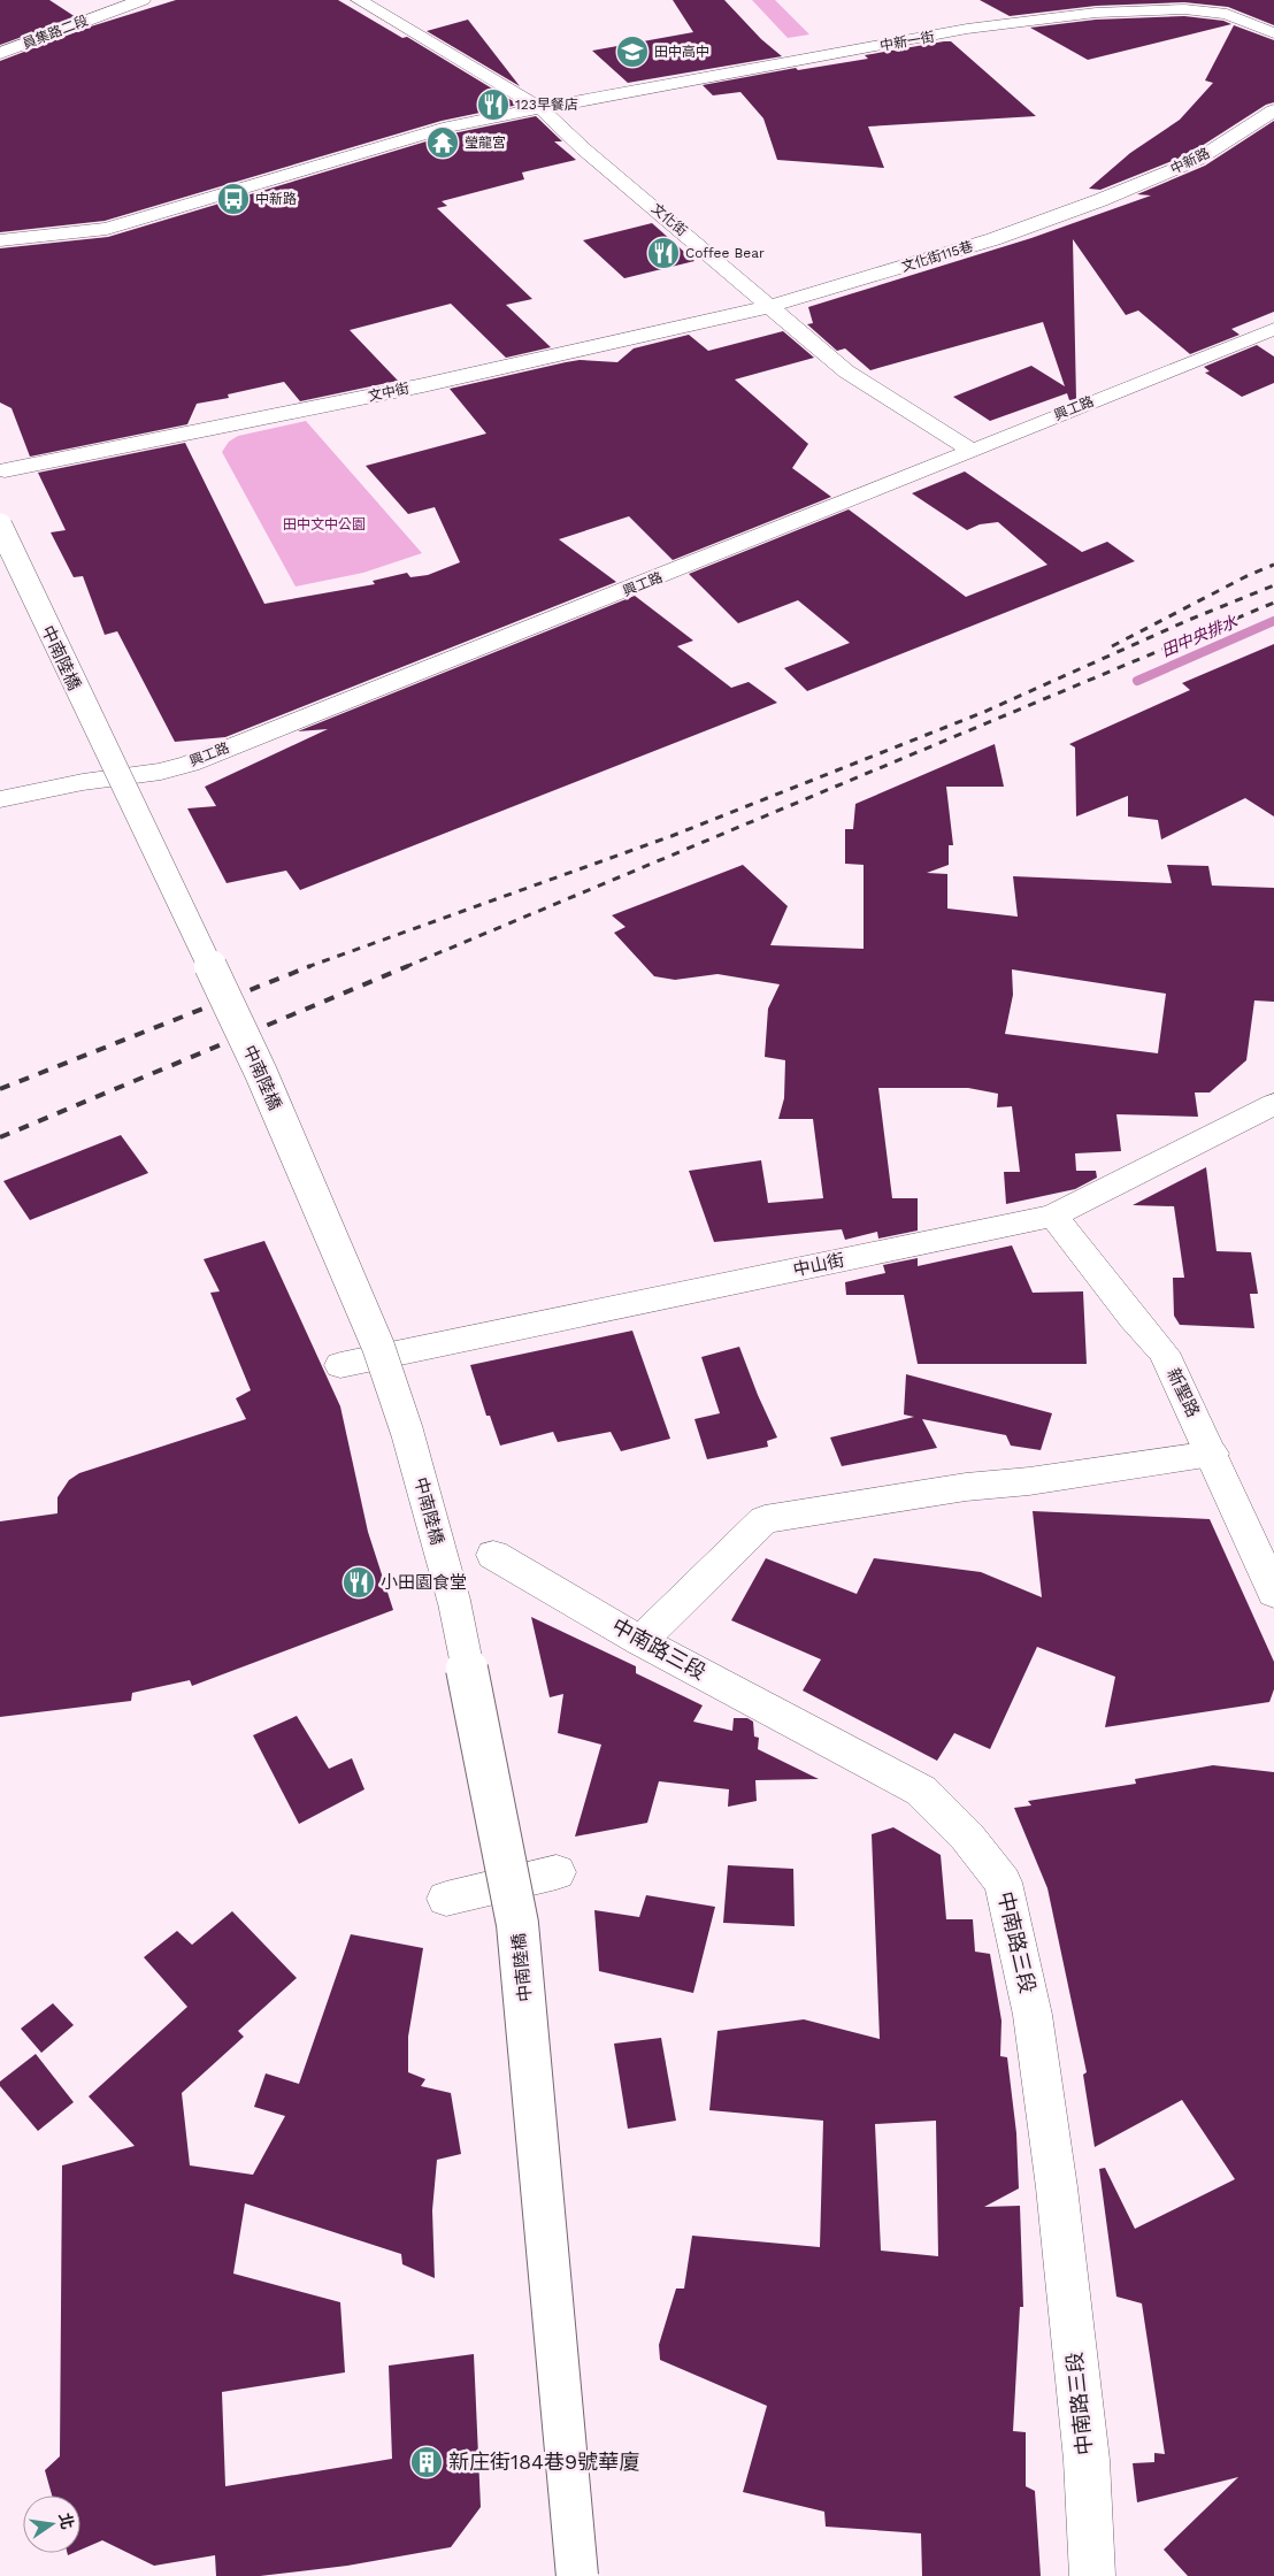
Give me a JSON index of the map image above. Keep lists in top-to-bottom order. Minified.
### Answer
{"streets":{"street":["員集路二段","中新一街","中新路","文化街","文化街115巷","文中街","興工路","中南陸橋","中山街","新聖路","中南路三段"]},"crossings":[["中新一街","文化街"],["中新路","文化街115巷"],["文化街","文化街115巷"],["文化街","文中街"],["文化街","興工路"],["文化街115巷","文中街"],["中山街","新聖路"]],"water":["田中央排水"],"parks":["田中文中公園"],"places":{"school or university":["田中高中"],"restaurant":["123早餐店","Coffee Bear","小田園食堂"],"temple":["瑩龍宮"],"bus stop":["中新路"],"building":["新庄街184巷9號華廈"]},"north":"right"}
